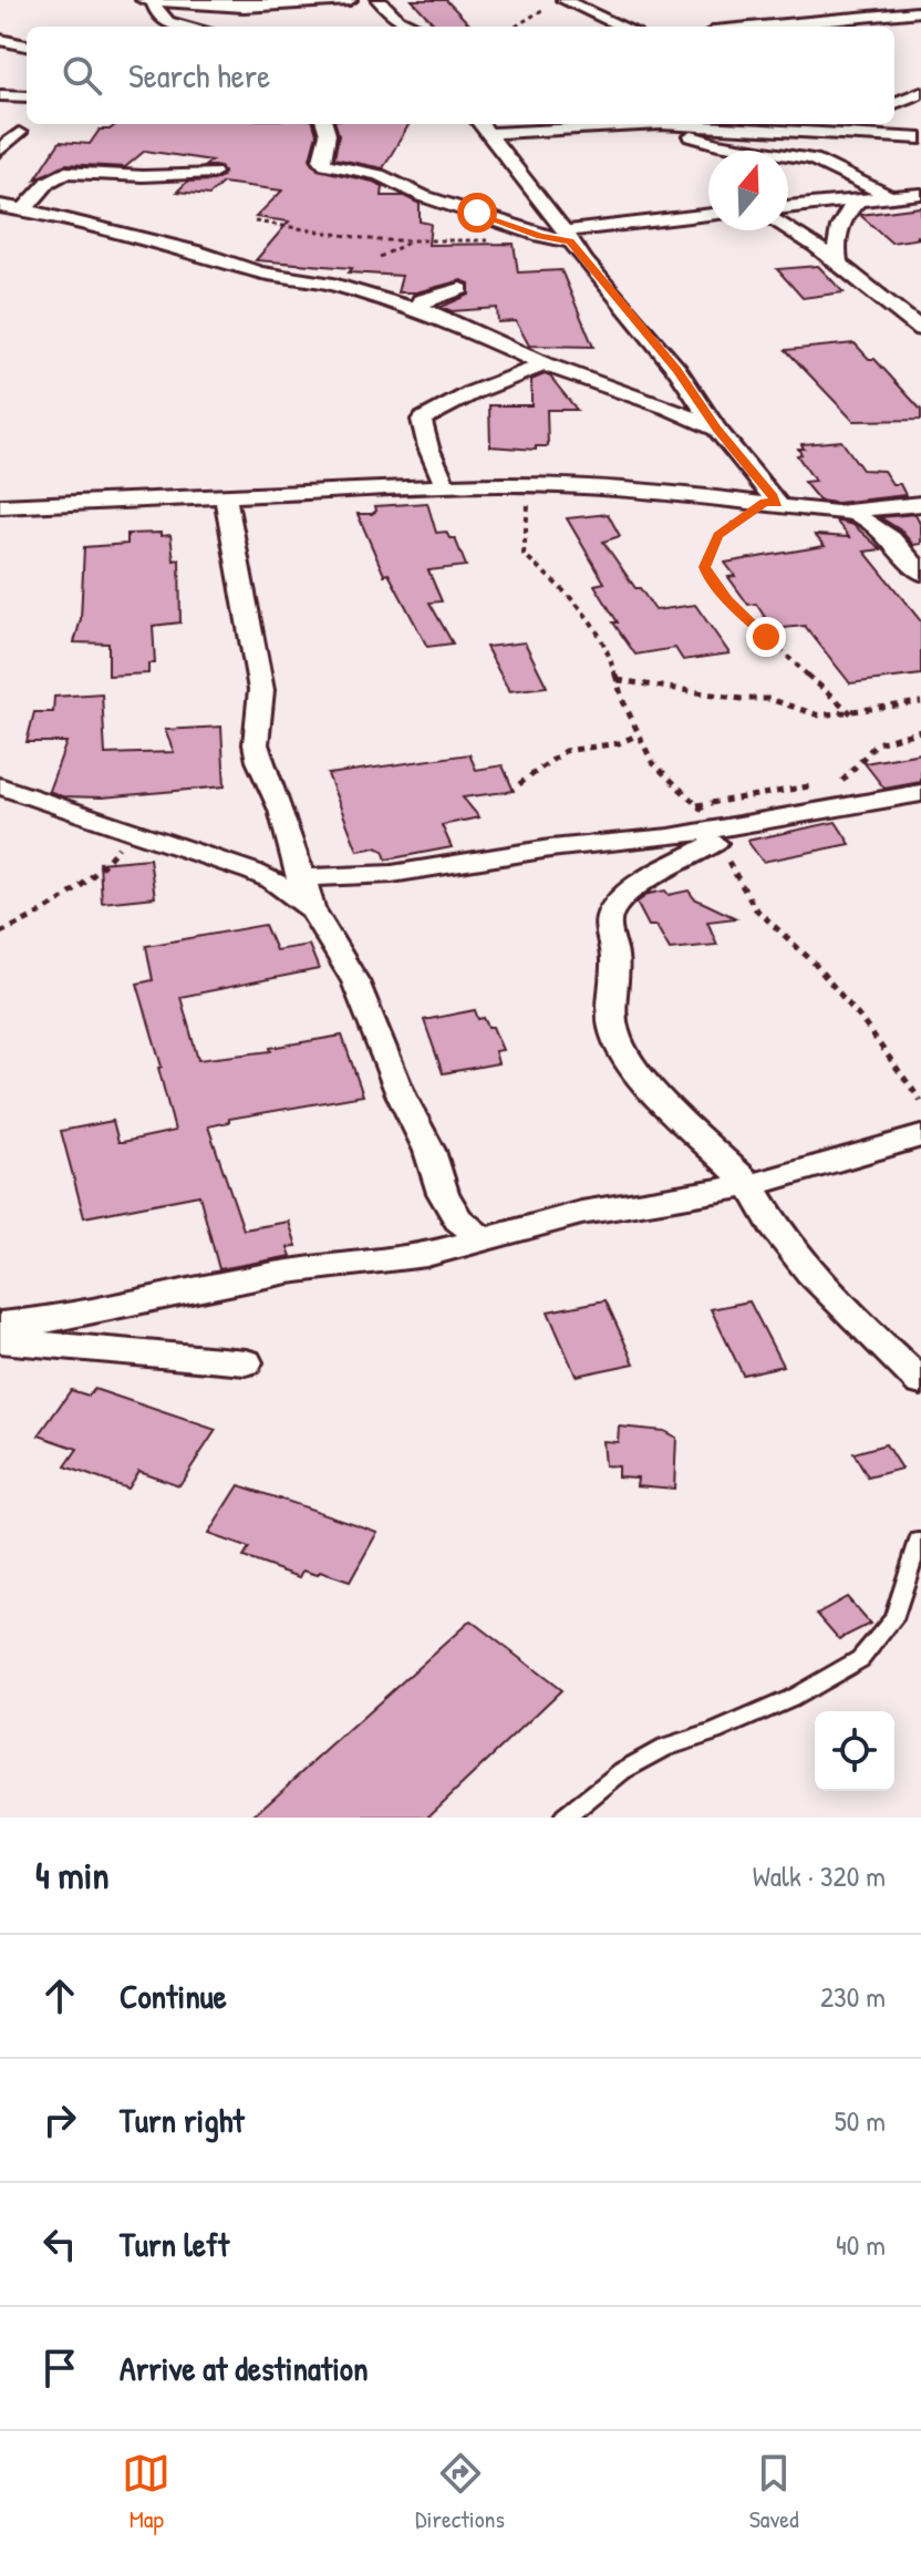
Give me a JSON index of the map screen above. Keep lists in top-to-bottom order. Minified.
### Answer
{"north":"top","page":{"search":"Search here","heading":["4 min","Walk · 320 m"],"list":[["Continue","230 m"],["Turn right","50 m"],["Turn left","40 m"],"Arrive at destination"],"nav":["Map","Directions","Saved"]}}
